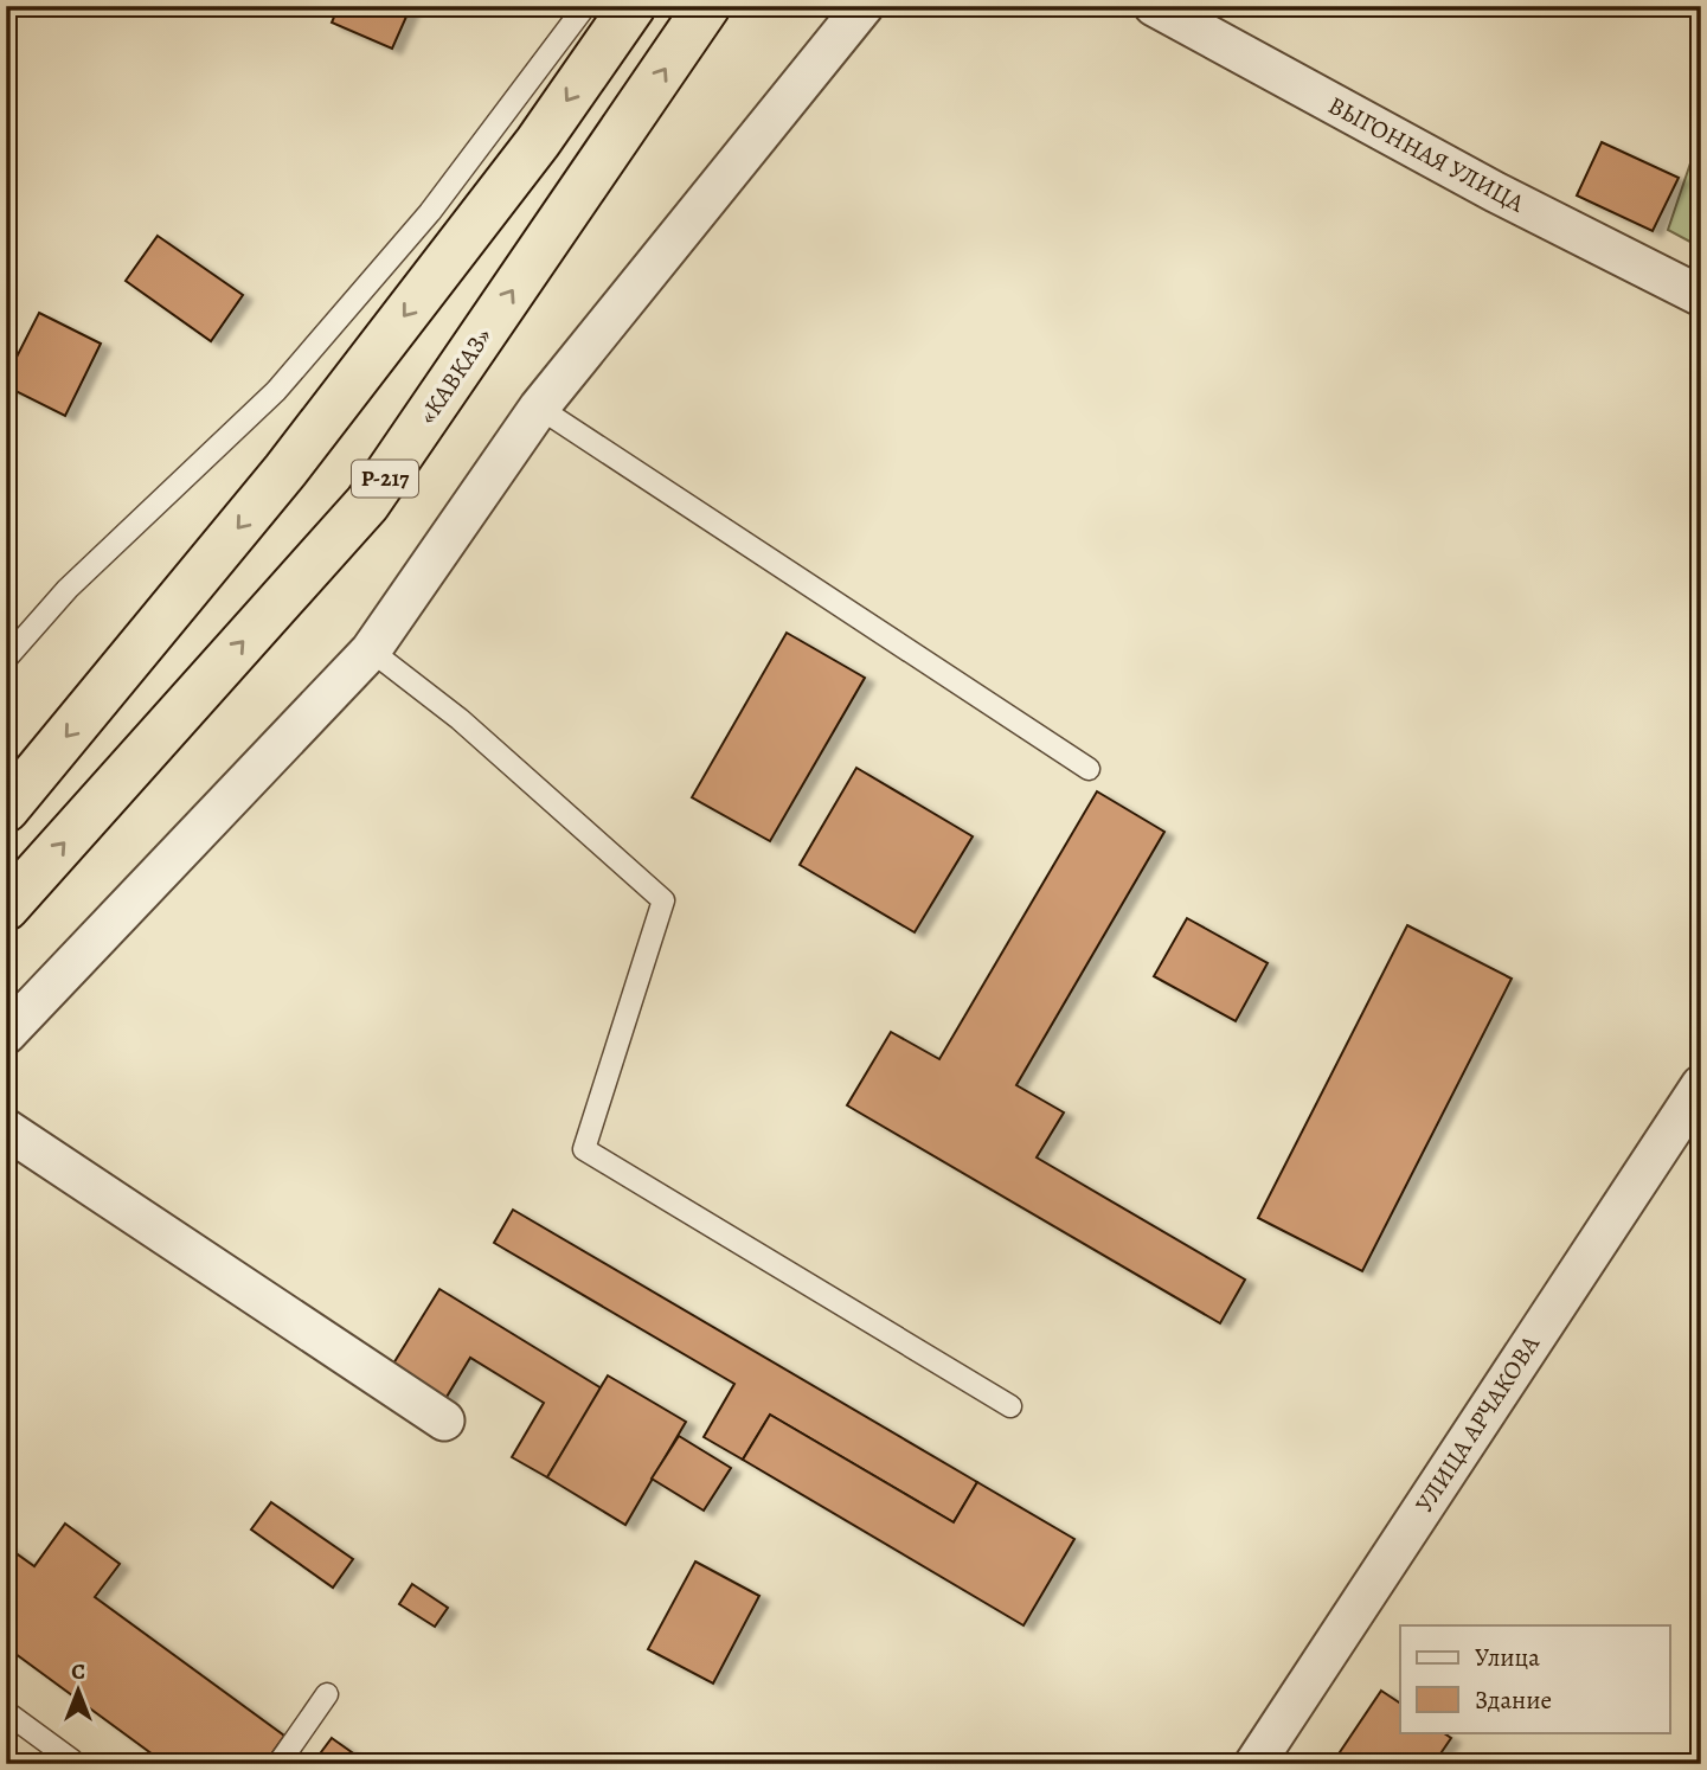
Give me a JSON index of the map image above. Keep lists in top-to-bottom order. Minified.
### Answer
{"streets":{"highway":["«КАВКАЗ»","Р-217"],"street":["ВЫГОННАЯ УЛИЦА","УЛИЦА АРЧАКОВА"]},"legend":["Улица","Здание"],"north":"top"}
